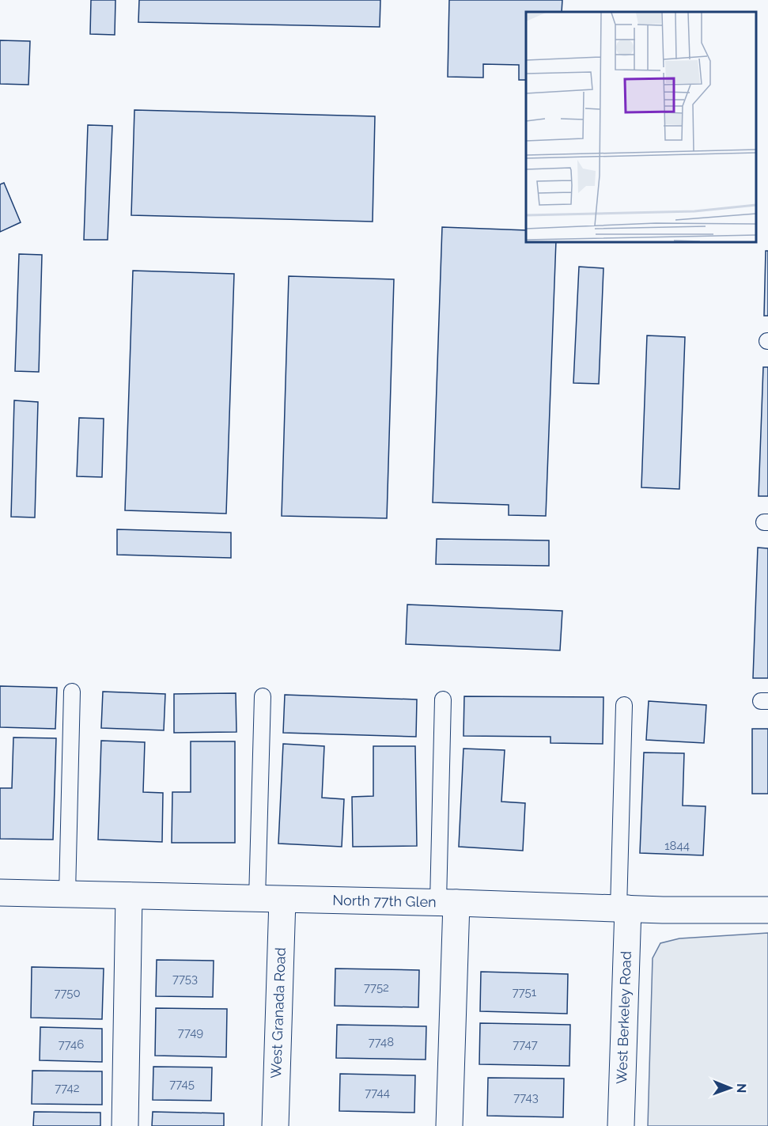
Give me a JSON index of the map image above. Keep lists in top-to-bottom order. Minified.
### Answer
{"streets":{"street":["North 77th Glen","West Granada Road","West Berkeley Road"]},"crossings":[["North 77th Glen","West Granada Road"],["North 77th Glen","West Berkeley Road"]],"house_numbers":["1844","7753","7752","7751","7750","7749","7748","7746","7747","7745","7742","7744","7743"],"north":"right"}
